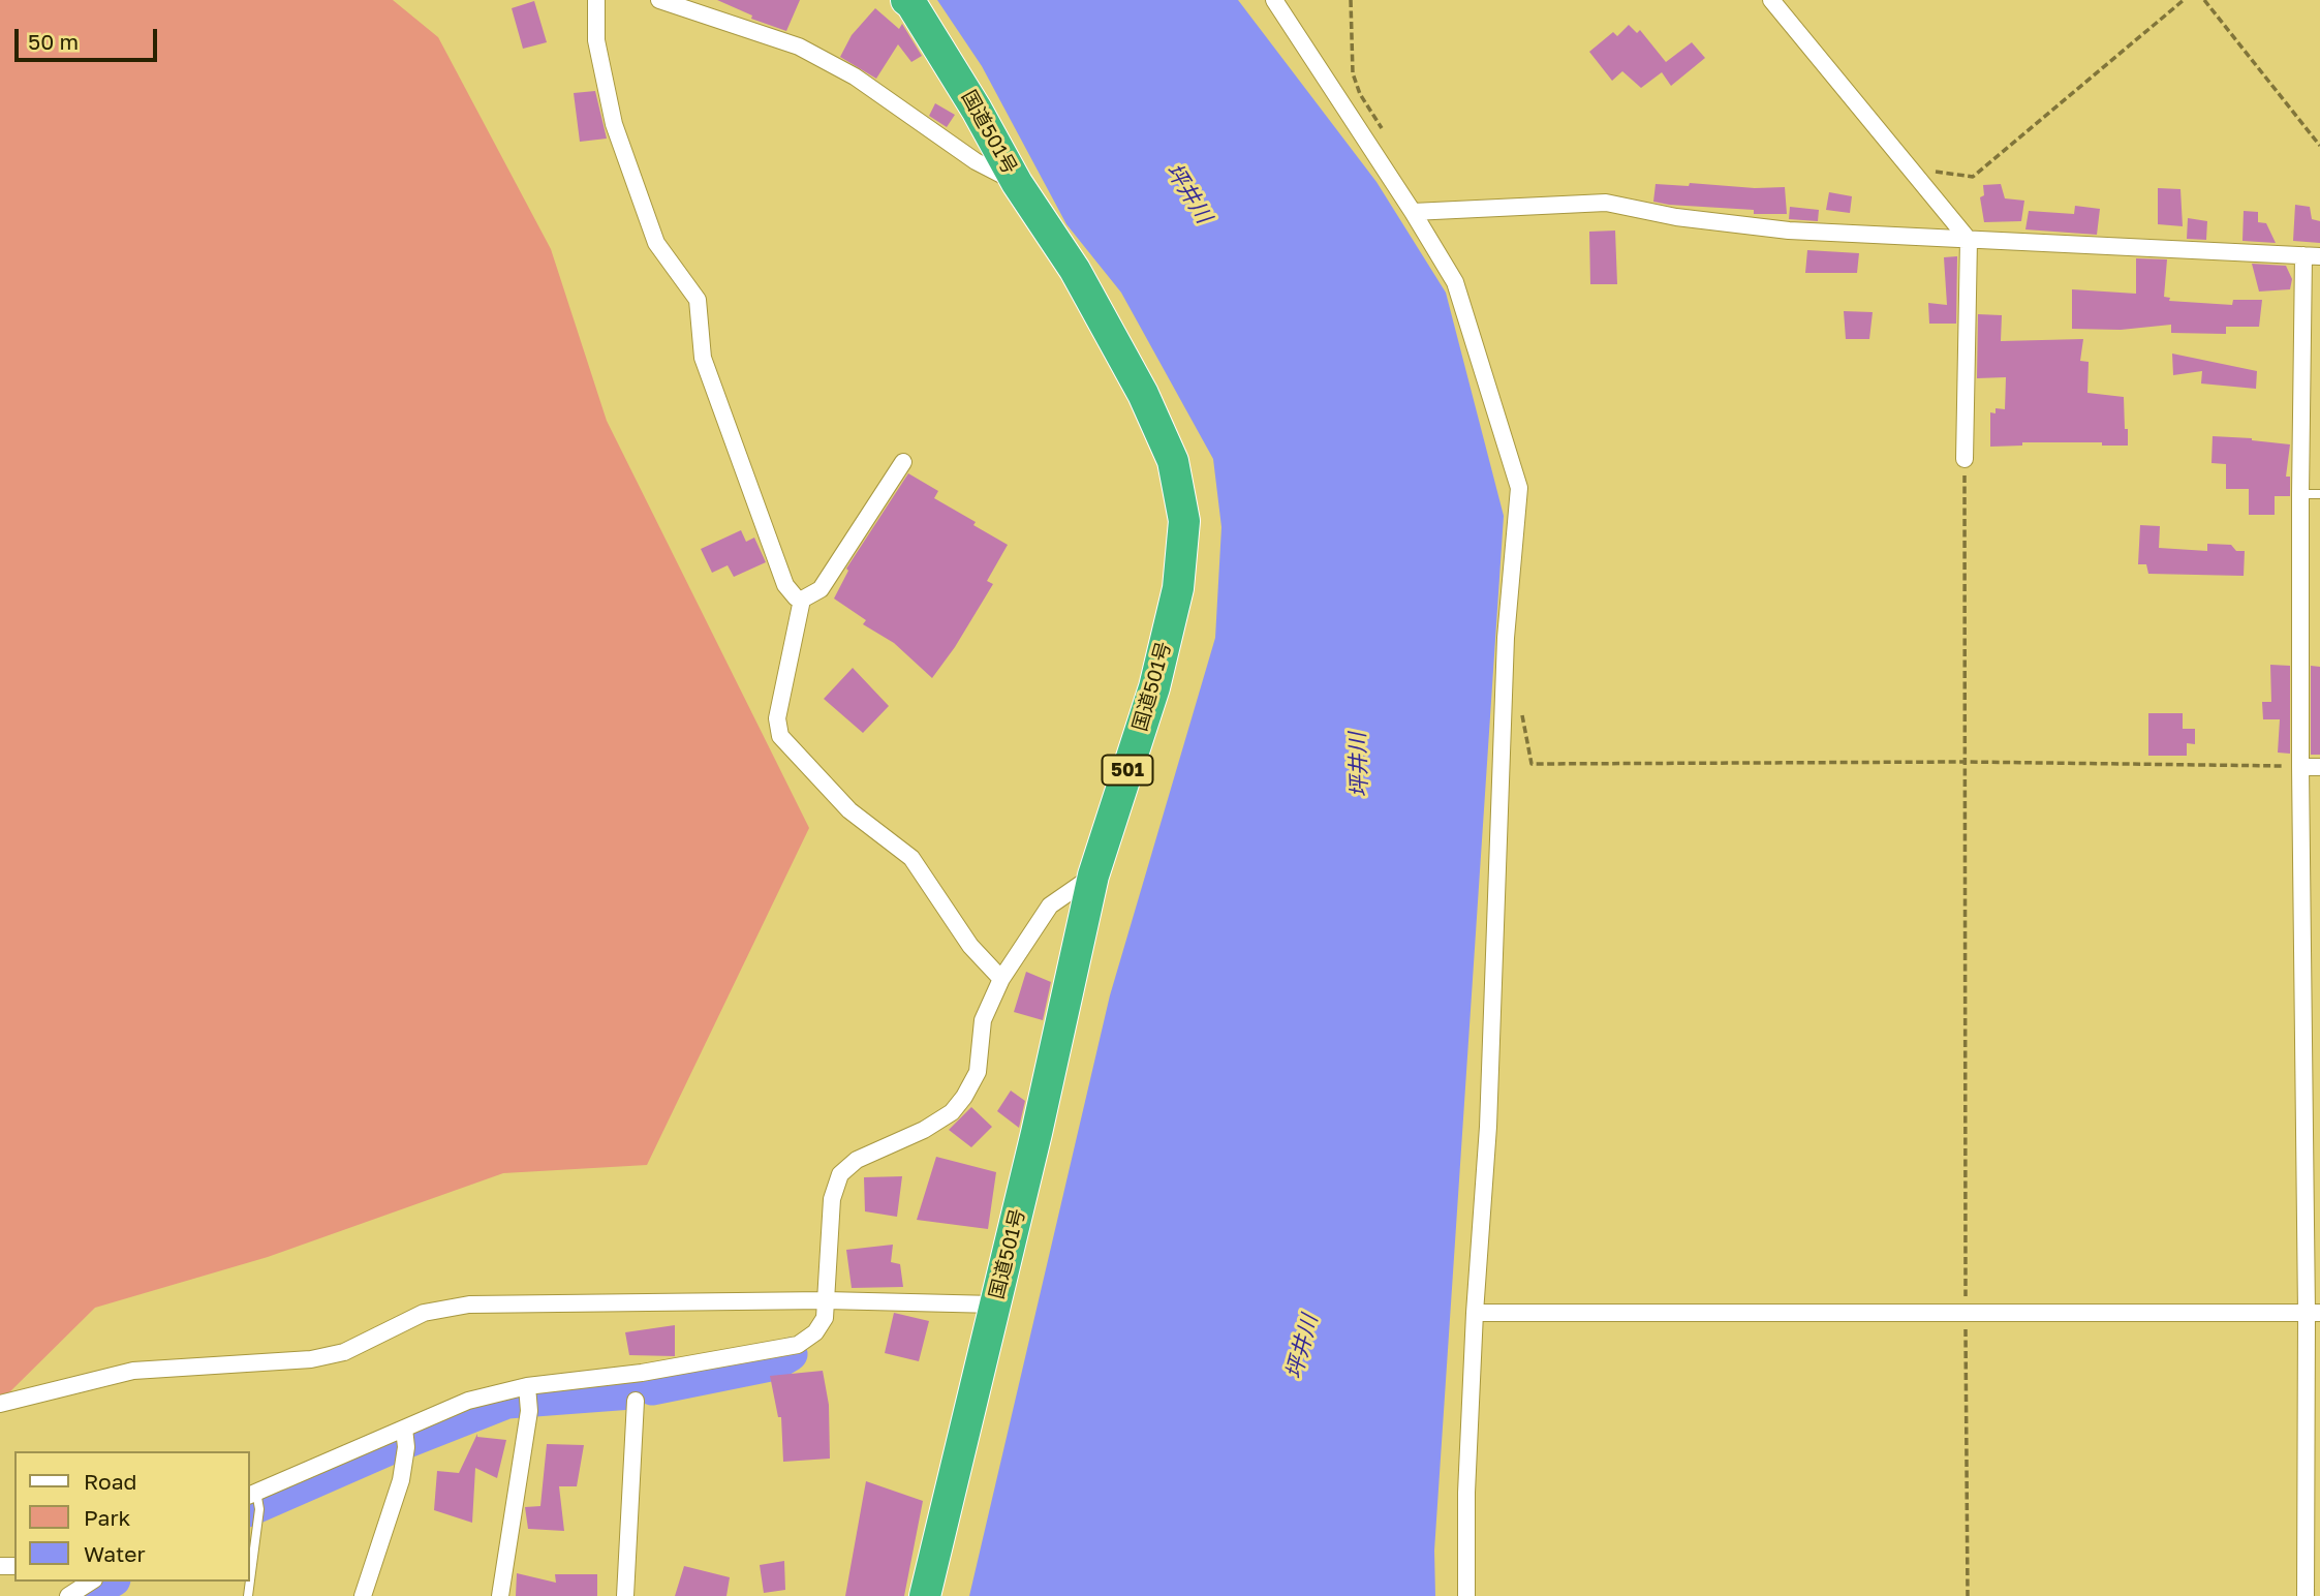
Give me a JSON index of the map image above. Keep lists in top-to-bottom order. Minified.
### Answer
{"streets":{"highway":["国道501号","501"]},"water":["坪井川"],"legend":["Road","Park","Water"],"scale_bar":"50 m"}
